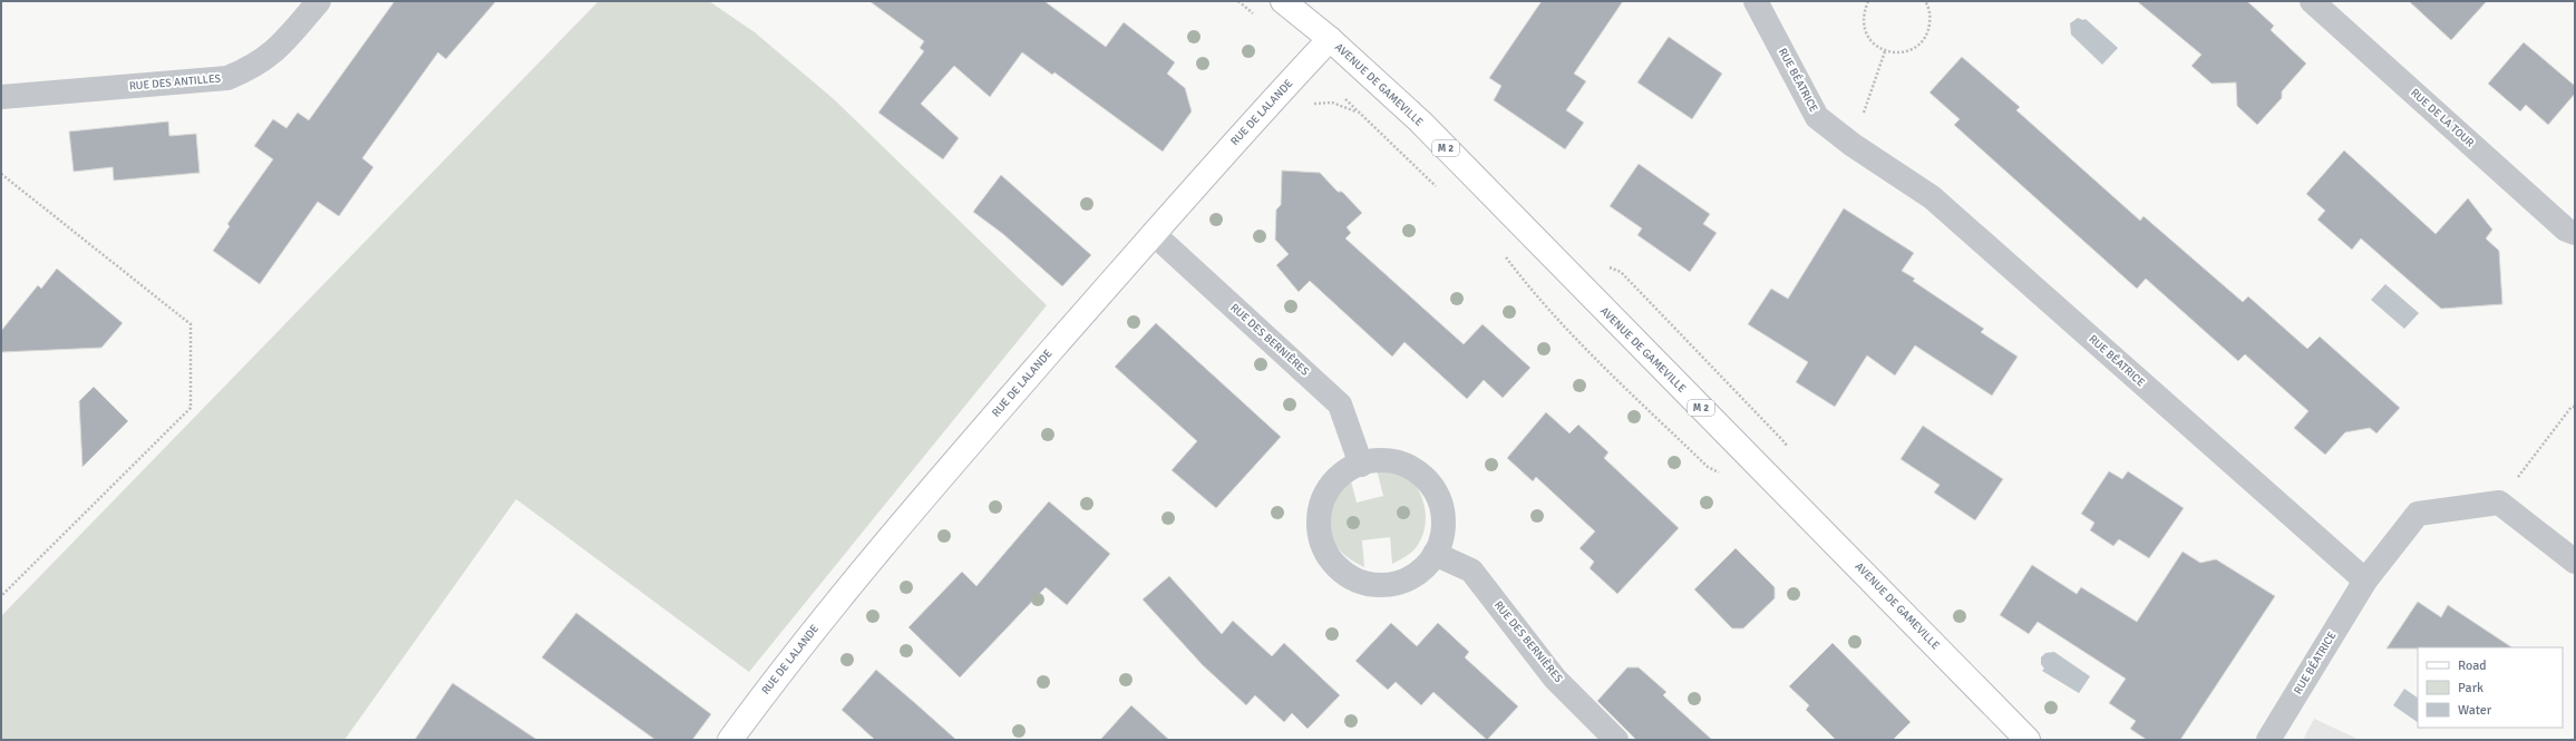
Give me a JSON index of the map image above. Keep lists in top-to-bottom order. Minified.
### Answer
{"streets":{"main road":["AVENUE DE GAMEVILLE","RUE DE LALANDE","M 2"],"street":["RUE BÉATRICE","RUE DES ANTILLES","RUE DE LA TOUR","RUE DES BERNIÈRES"]},"crossings":[["AVENUE DE GAMEVILLE","RUE DE LALANDE"],["AVENUE DE GAMEVILLE","M 2"],["RUE DE LALANDE","M 2"],["RUE DE LALANDE","RUE DES BERNIÈRES"]],"legend":["Road","Park","Water"]}
